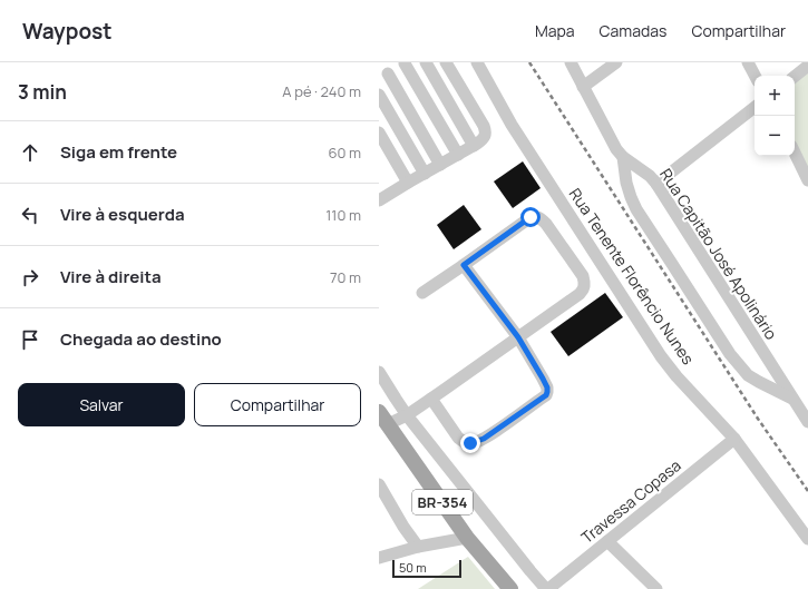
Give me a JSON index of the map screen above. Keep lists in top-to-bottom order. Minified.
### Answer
{"streets":{"main road":["BR-354"],"street":["Rua Capitão José Apolinário","Rua Tenente Florêncio Nunes","Travessa Copasa"]},"crossings":[["Rua Tenente Florêncio Nunes","Travessa Copasa"]],"scale_bar":"50 m","page":{"header":"Waypost","nav":["Mapa","Camadas","Compartilhar"],"heading":["3 min","A pé · 240 m"],"map_buttons":["+","−"],"list":[["Siga em frente","60 m"],["Vire à esquerda","110 m"],["Vire à direita","70 m"],"Chegada ao destino"],"buttons":["Salvar","Compartilhar"],"scale":"50 m"}}
